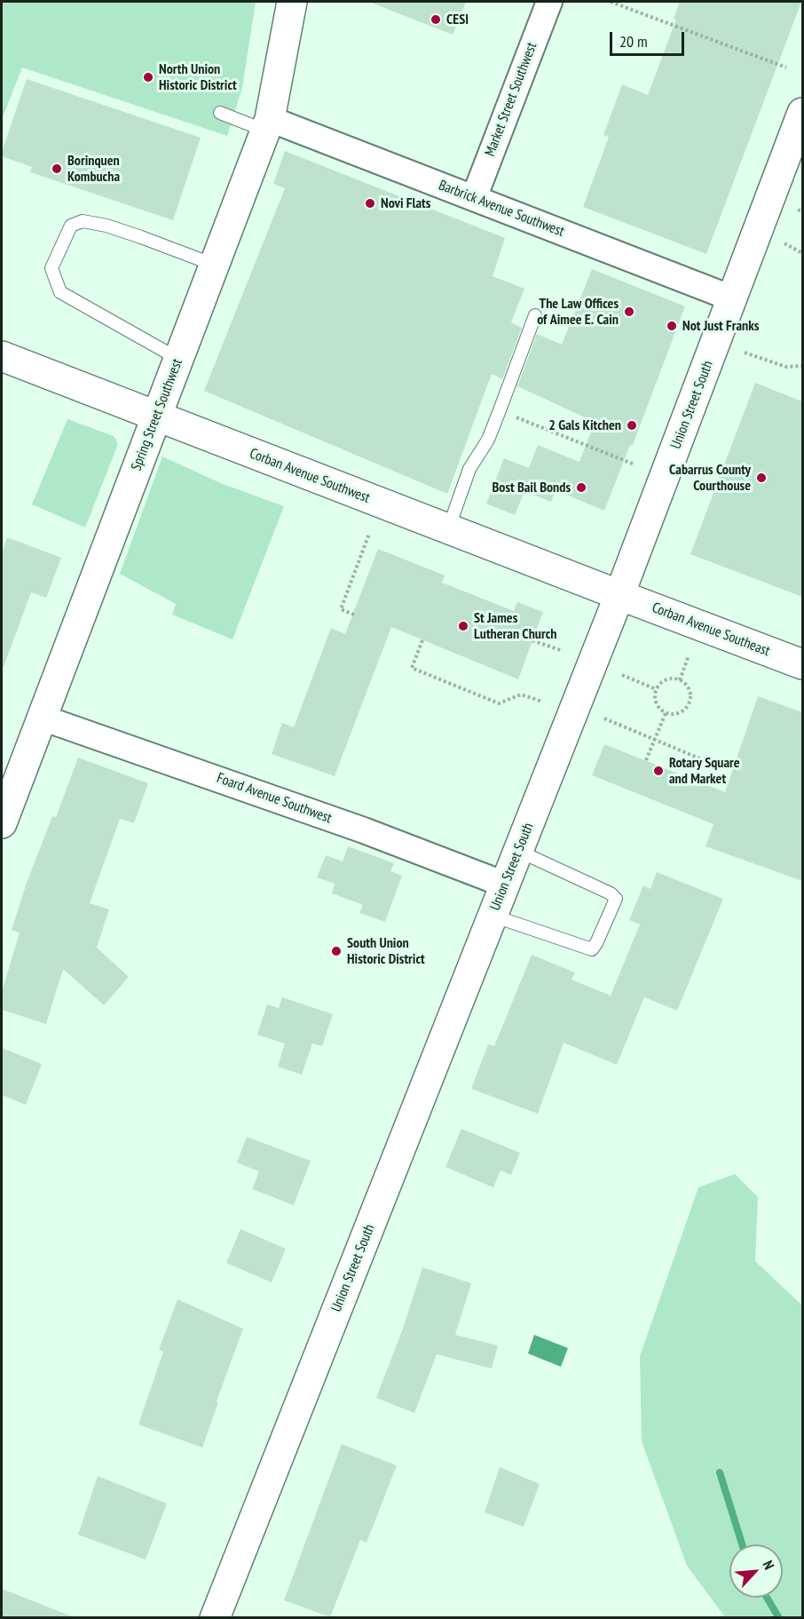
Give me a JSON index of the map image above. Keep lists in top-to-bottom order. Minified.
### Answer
{"streets":{"main road":["Union Street South","Spring Street Southwest","Corban Avenue Southwest","Corban Avenue Southeast"],"street":["Market Street Southwest","Barbrick Avenue Southwest","Foard Avenue Southwest"]},"crossings":[["Market Street Southwest","Barbrick Avenue Southwest"],["Barbrick Avenue Southwest","Union Street South"],["Barbrick Avenue Southwest","Spring Street Southwest"],["Union Street South","Corban Avenue Southwest"],["Union Street South","Corban Avenue Southeast"],["Union Street South","Foard Avenue Southwest"],["Spring Street Southwest","Corban Avenue Southwest"],["Spring Street Southwest","Foard Avenue Southwest"],["Corban Avenue Southwest","Corban Avenue Southeast"]],"places":["CESI","North Union Historic District","Borinquen Kombucha","Novi Flats","The Law Offices of Aimee E. Cain","Not Just Franks","2 Gals Kitchen","Cabarrus County Courthouse","Bost Bail Bonds","St James Lutheran Church","Rotary Square and Market","South Union Historic District"],"scale_bar":"20 m","north":"top right"}
